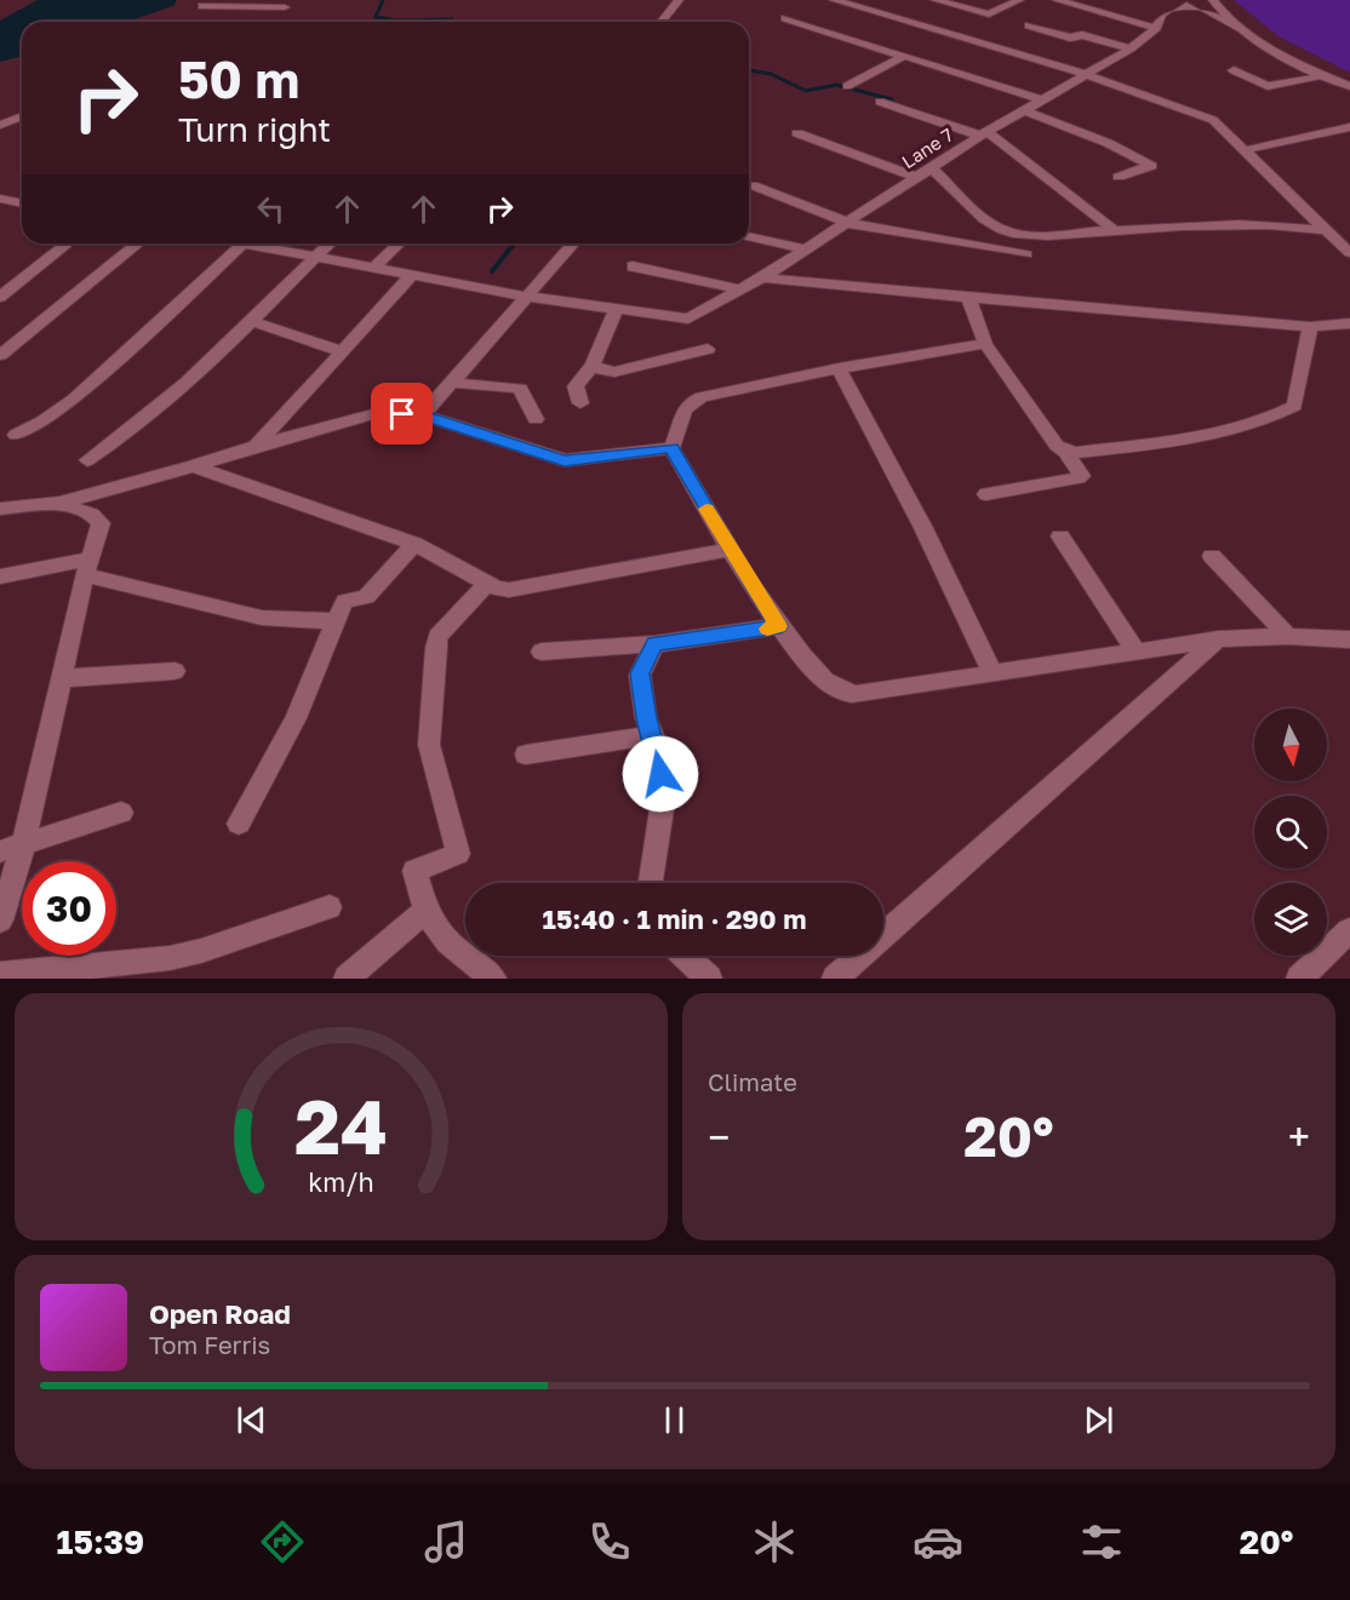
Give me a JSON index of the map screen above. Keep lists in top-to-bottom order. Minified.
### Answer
{"streets":{"street":["Lane 7"]},"north":"bottom","page":{"turn":["50 m","Turn right"],"limit":"30","trip":"15:40 · 1 min · 290 m","tile":"Climate","heat":["−","20°","+"],"song":["Open Road","Tom Ferris"],"tabs":["15:39","20°"],"gauge":["24","km/h"]}}
